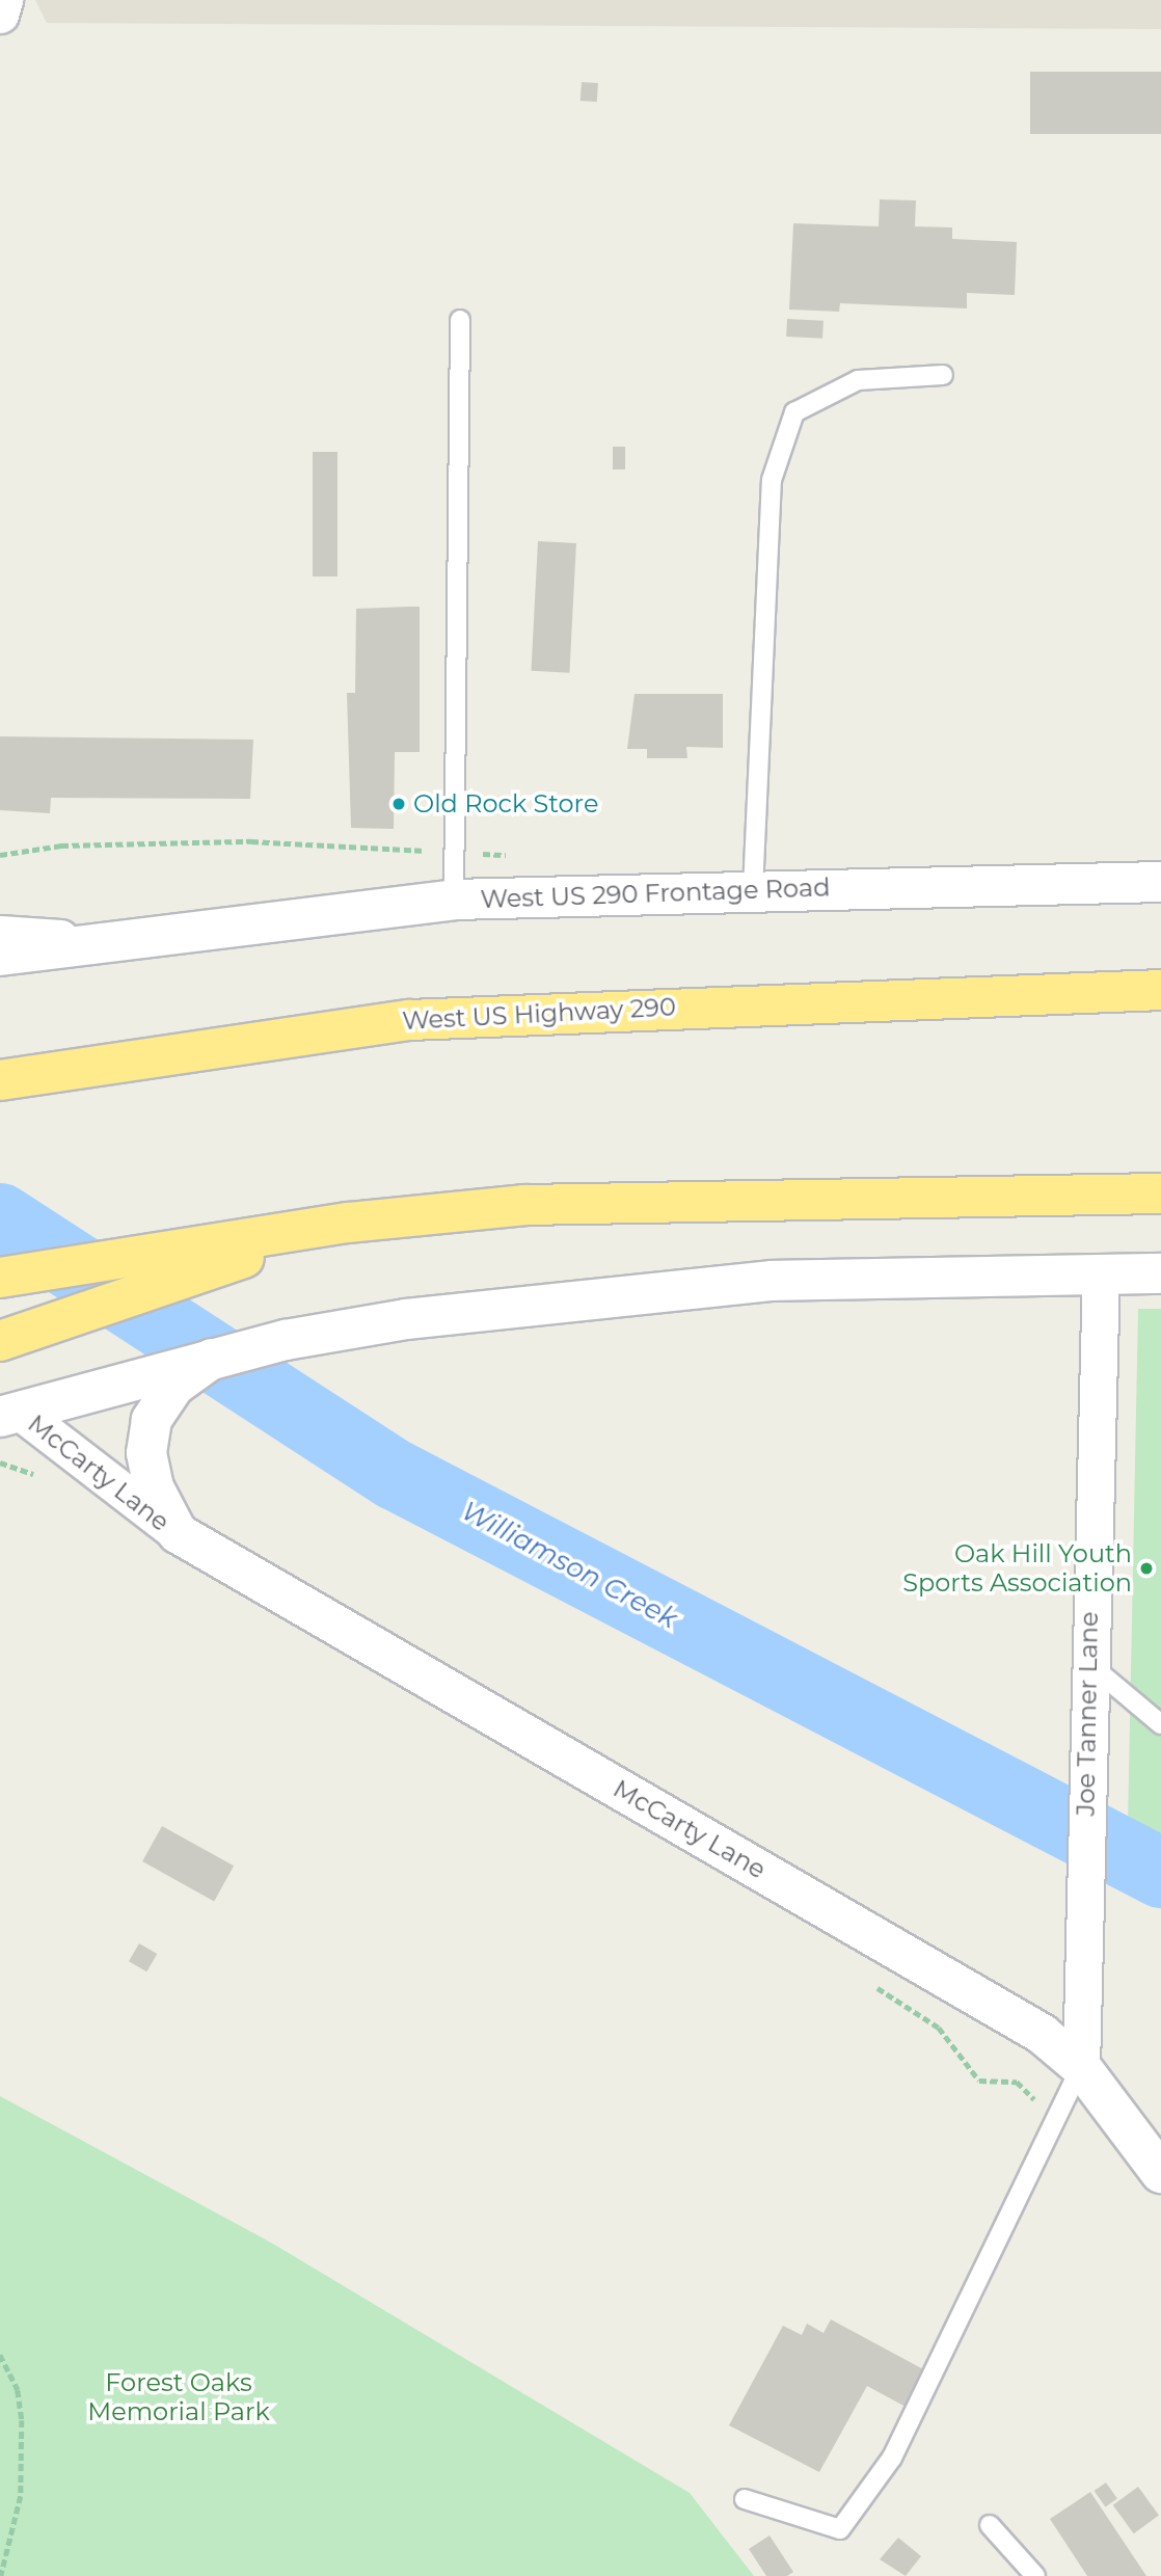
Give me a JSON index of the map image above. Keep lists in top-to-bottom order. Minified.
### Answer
{"streets":{"highway":["West US Highway 290"],"main road":["West US 290 Frontage Road","McCarty Lane"],"street":["Joe Tanner Lane"]},"crossings":[["McCarty Lane","Joe Tanner Lane"]],"water":["Williamson Creek"],"parks":["Forest Oaks Memorial Park"],"places":["Old Rock Store","Oak Hill Youth Sports Association"]}
